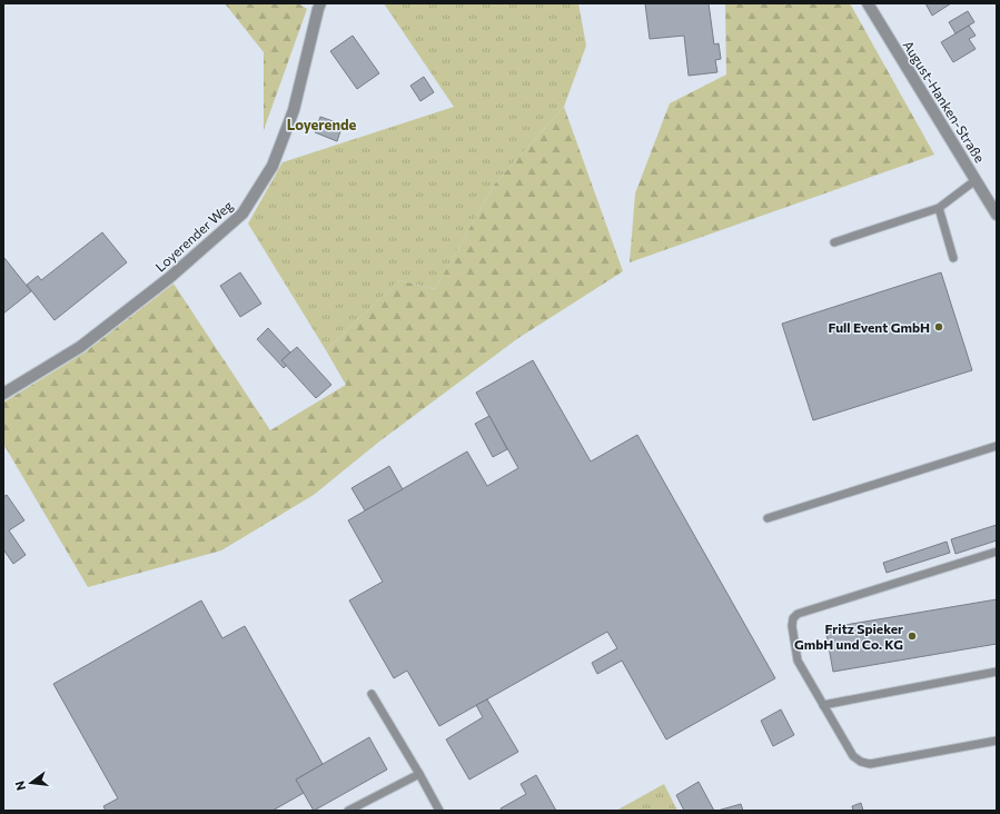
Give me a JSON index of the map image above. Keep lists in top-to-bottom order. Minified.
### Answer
{"streets":{"street":["August-Hanken-Straße","Loyerender Weg"]},"districts":["Loyerende"],"places":["Full Event GmbH","Fritz Spieker GmbH und Co. KG"],"north":"left"}
